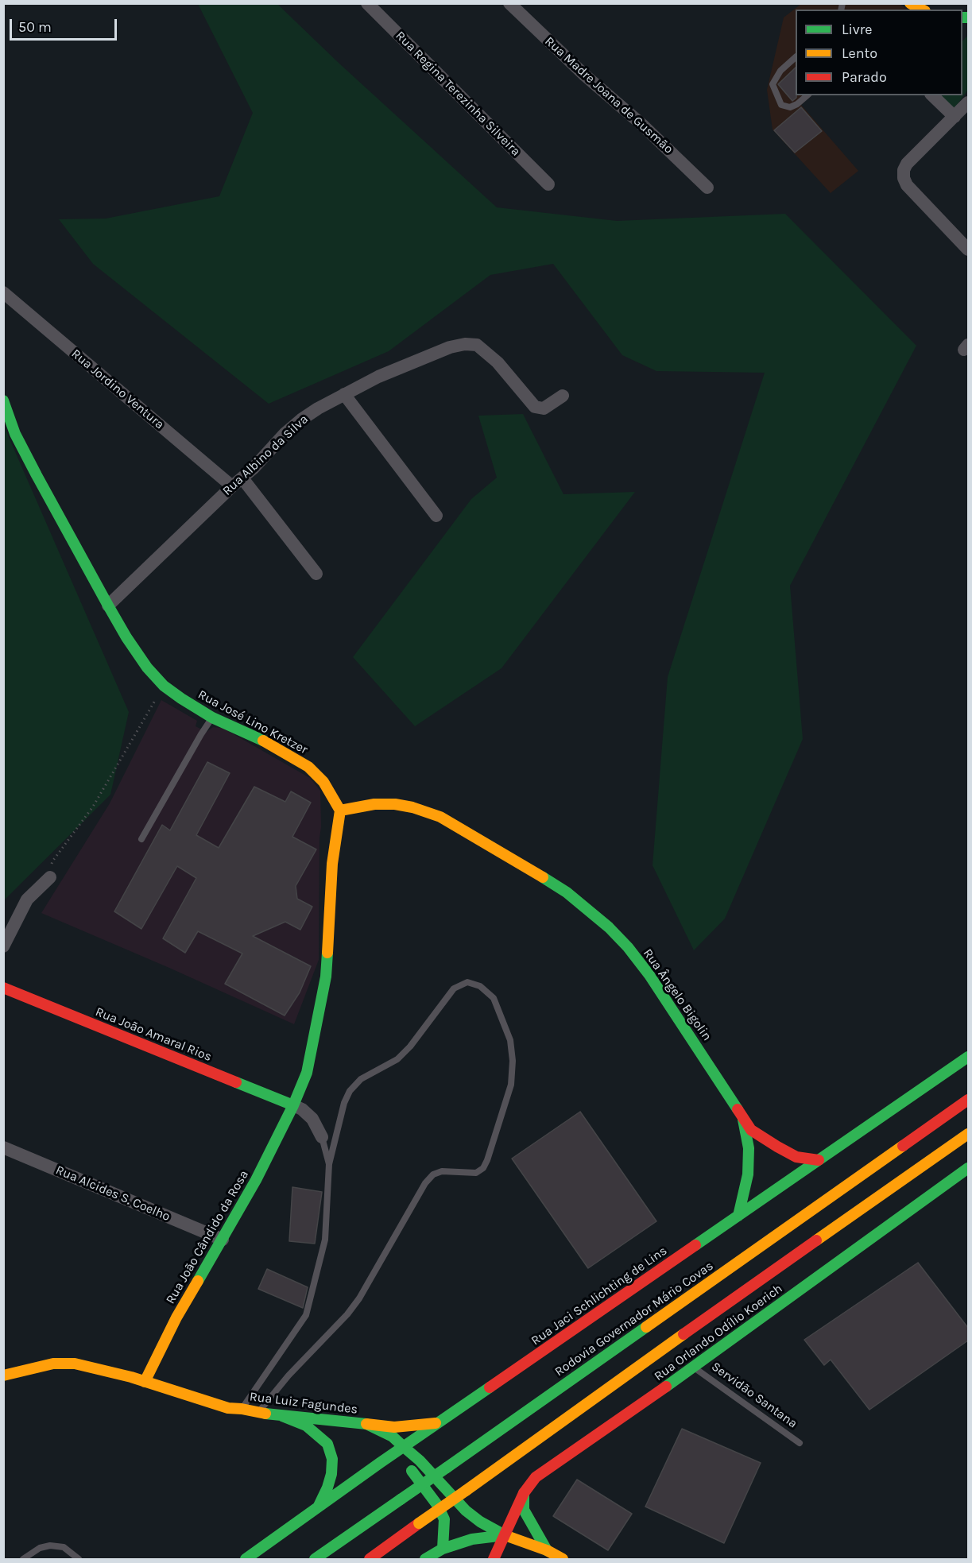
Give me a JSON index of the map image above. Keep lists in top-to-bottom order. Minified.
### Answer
{"streets":{"main road":["Rua José Lino Kretzer","Rua Ângelo Bigolin","Rua João Amaral Rios","Rua João Cândido da Rosa","Rua Jaci Schlichting de Lins","Rodovia Governador Mário Covas","Rua Orlando Odílio Koerich","Rua Luiz Fagundes"],"street":["Rua Regina Terezinha Silveira","Rua Madre Joana de Gusmão","Rua Jordino Ventura","Rua Albino da Silva","Rua Alcides S. Coelho"],"lane":["Servidão Santana"]},"crossings":[["Rua Jordino Ventura","Rua Albino da Silva"],["Rua Albino da Silva","Rua José Lino Kretzer"],["Rua José Lino Kretzer","Rua Ângelo Bigolin"],["Rua Ângelo Bigolin","Rua Jaci Schlichting de Lins"],["Rua João Amaral Rios","Rua João Cândido da Rosa"],["Rua Alcides S. Coelho","Rua João Cândido da Rosa"],["Rua João Cândido da Rosa","Rua Luiz Fagundes"],["Rua Jaci Schlichting de Lins","Rua Luiz Fagundes"],["Rua Orlando Odílio Koerich","Servidão Santana"],["Rua Orlando Odílio Koerich","Rua Luiz Fagundes"]],"legend":["Livre","Lento","Parado"],"scale_bar":"50 m"}
